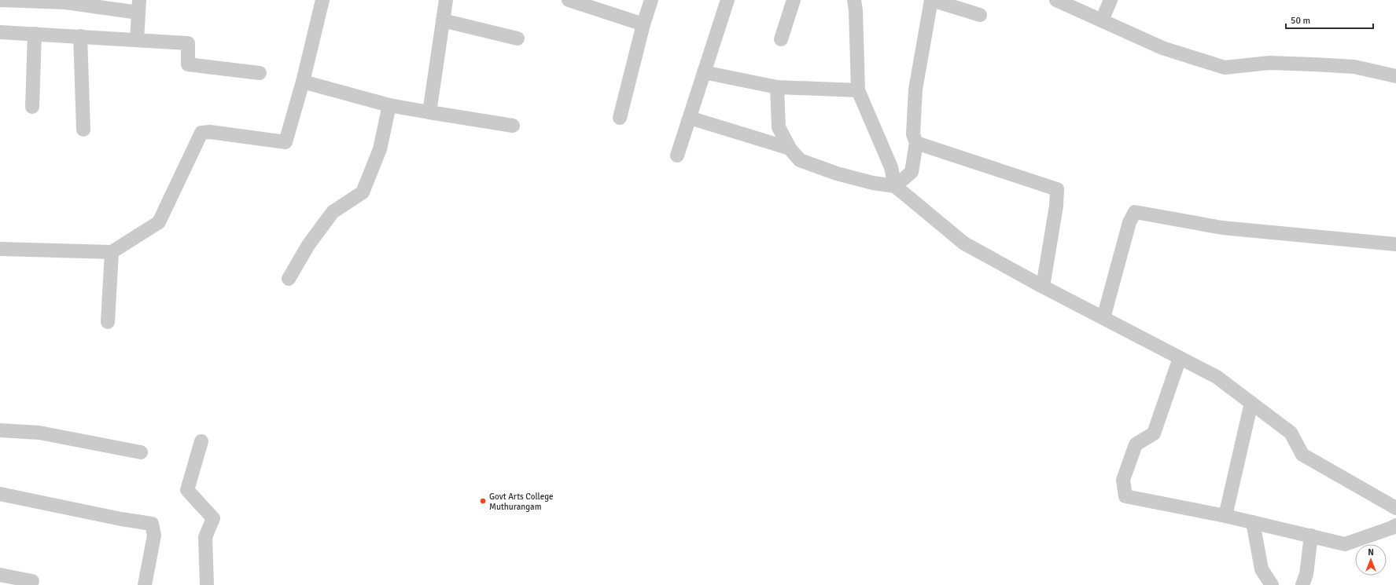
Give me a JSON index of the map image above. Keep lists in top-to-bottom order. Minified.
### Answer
{"places":["Govt Arts College Muthurangam"],"scale_bar":"50 m","north":"top"}
